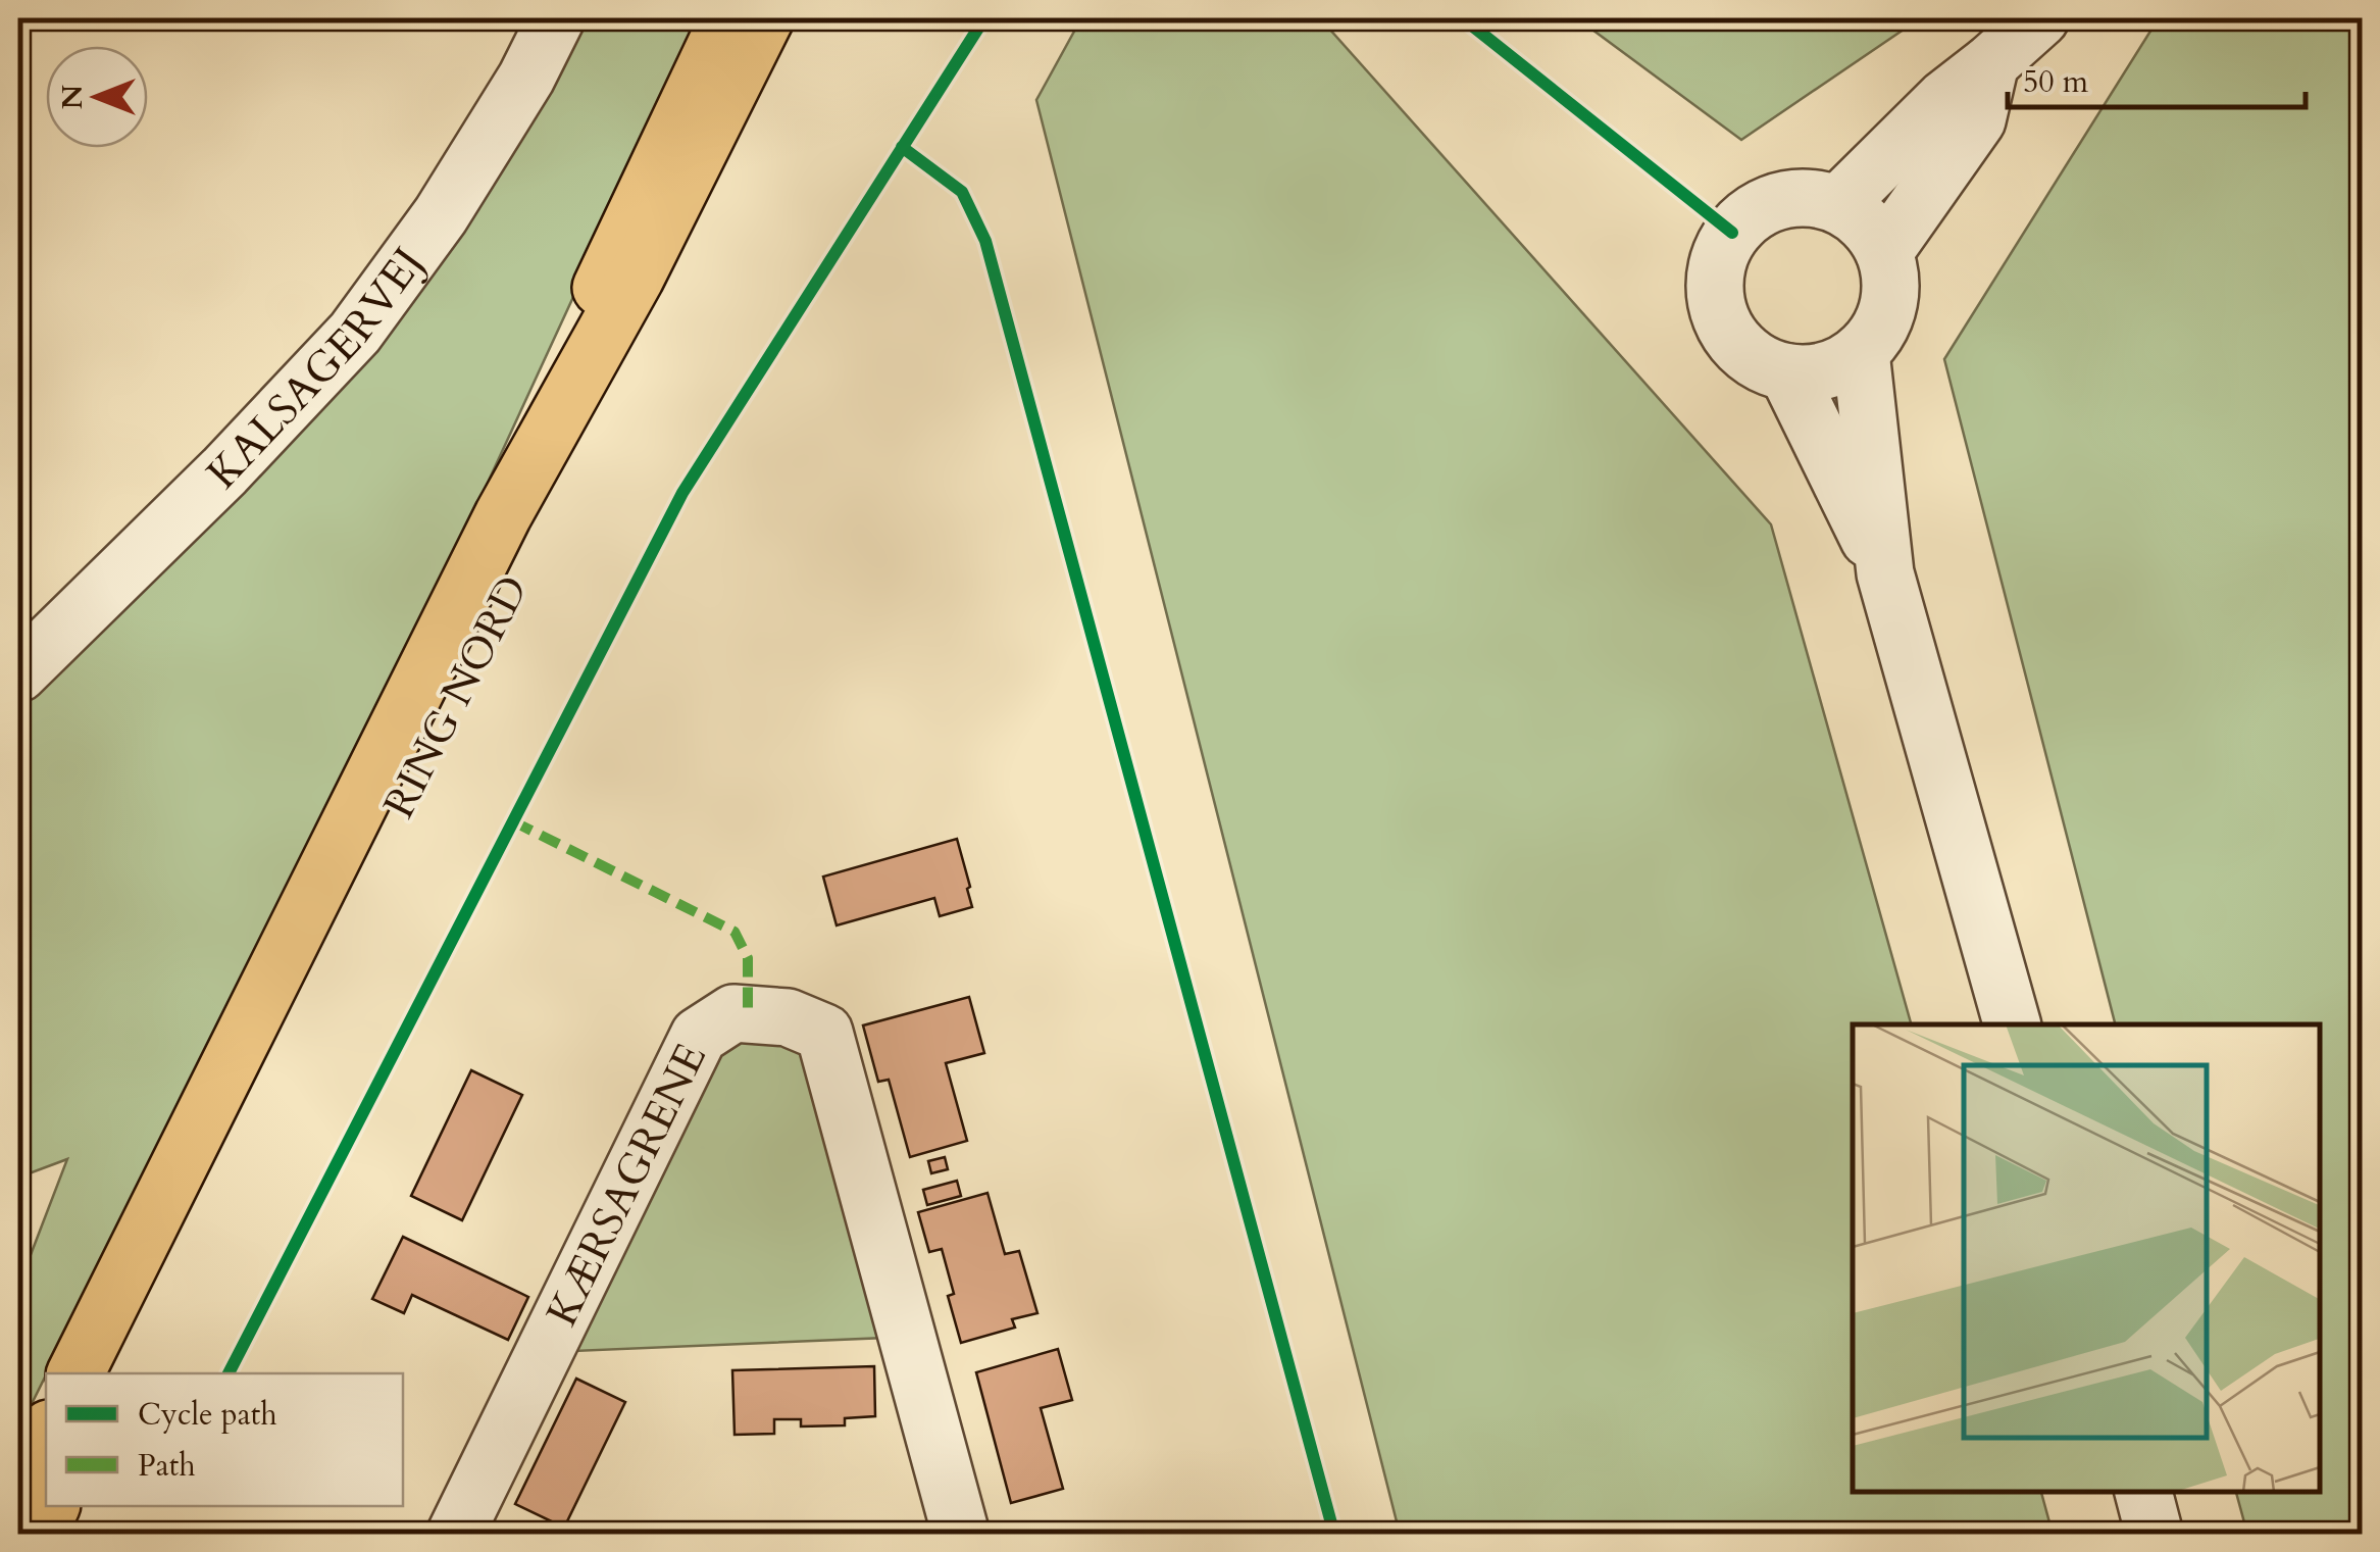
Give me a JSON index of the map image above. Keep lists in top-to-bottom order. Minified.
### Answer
{"streets":{"main road":["RING NORD"],"street":["KALSAGERVEJ","KÆRSAGRENE"]},"legend":["Cycle path","Path"],"scale_bar":"50 m","north":"left"}
